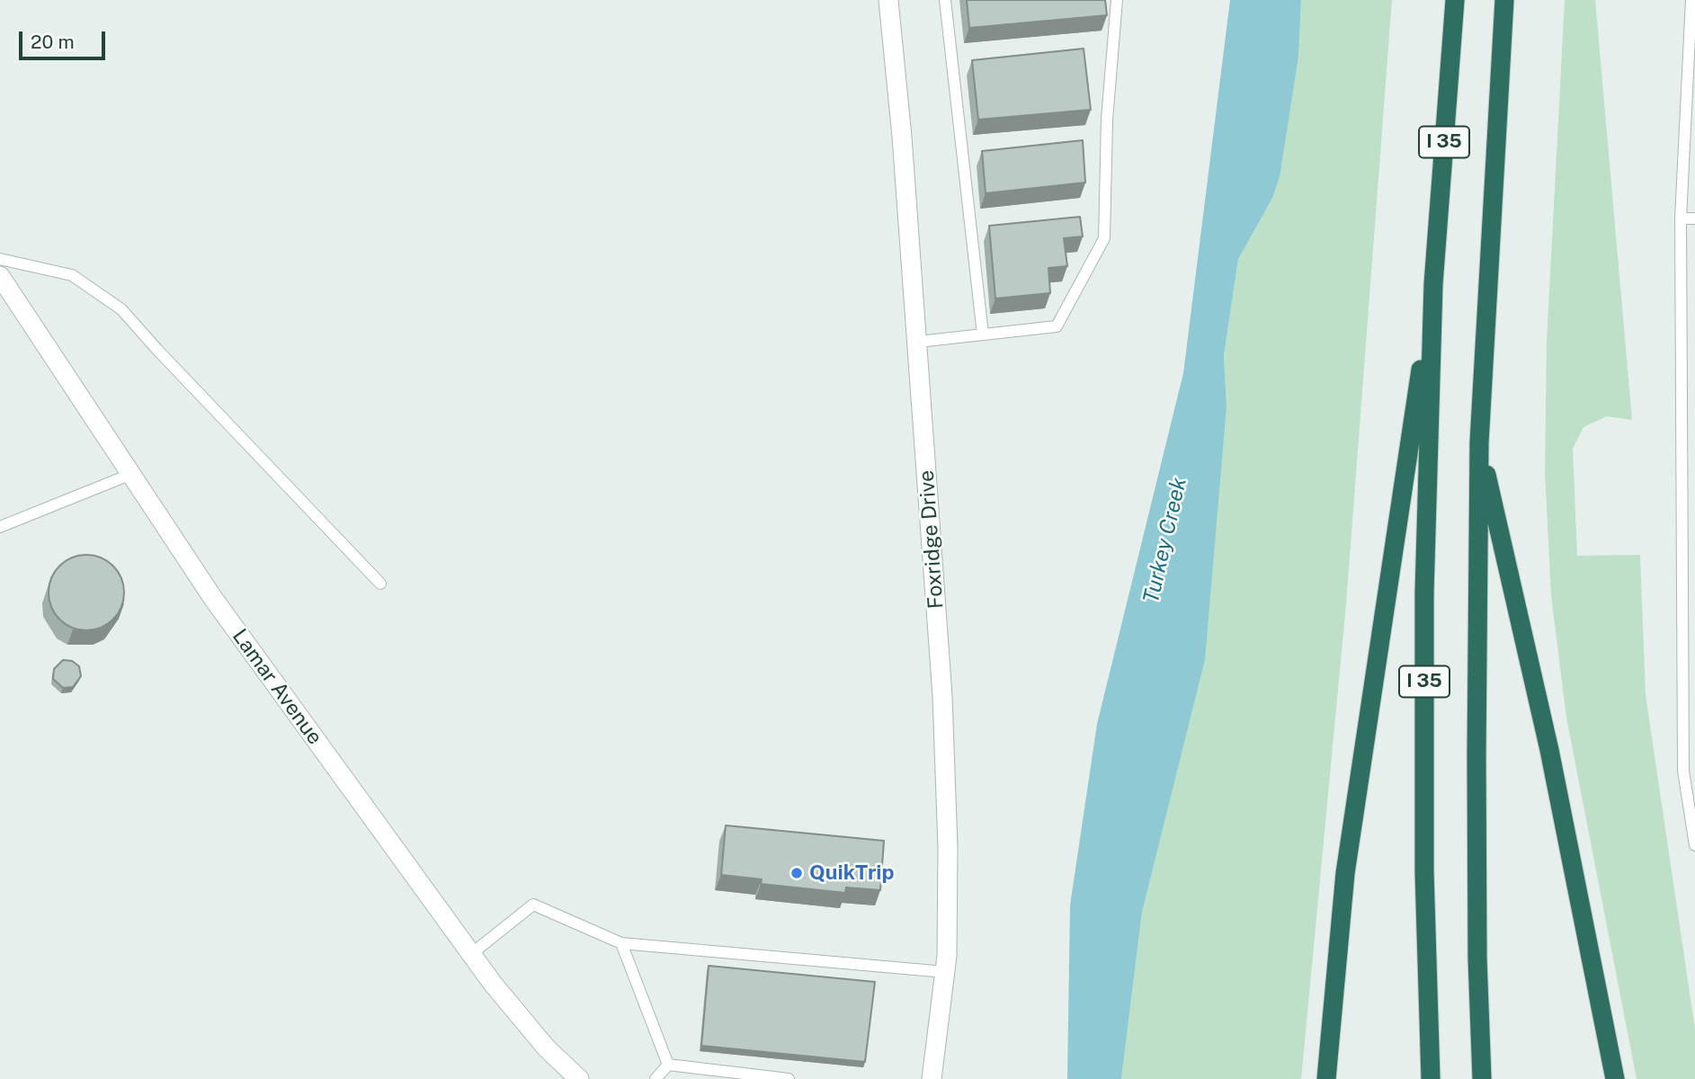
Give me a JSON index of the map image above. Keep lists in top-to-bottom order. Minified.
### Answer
{"streets":{"highway":["I 35"],"street":["Foxridge Drive","Lamar Avenue"]},"water":["Turkey Creek"],"places":["QuikTrip"],"scale_bar":"20 m"}
